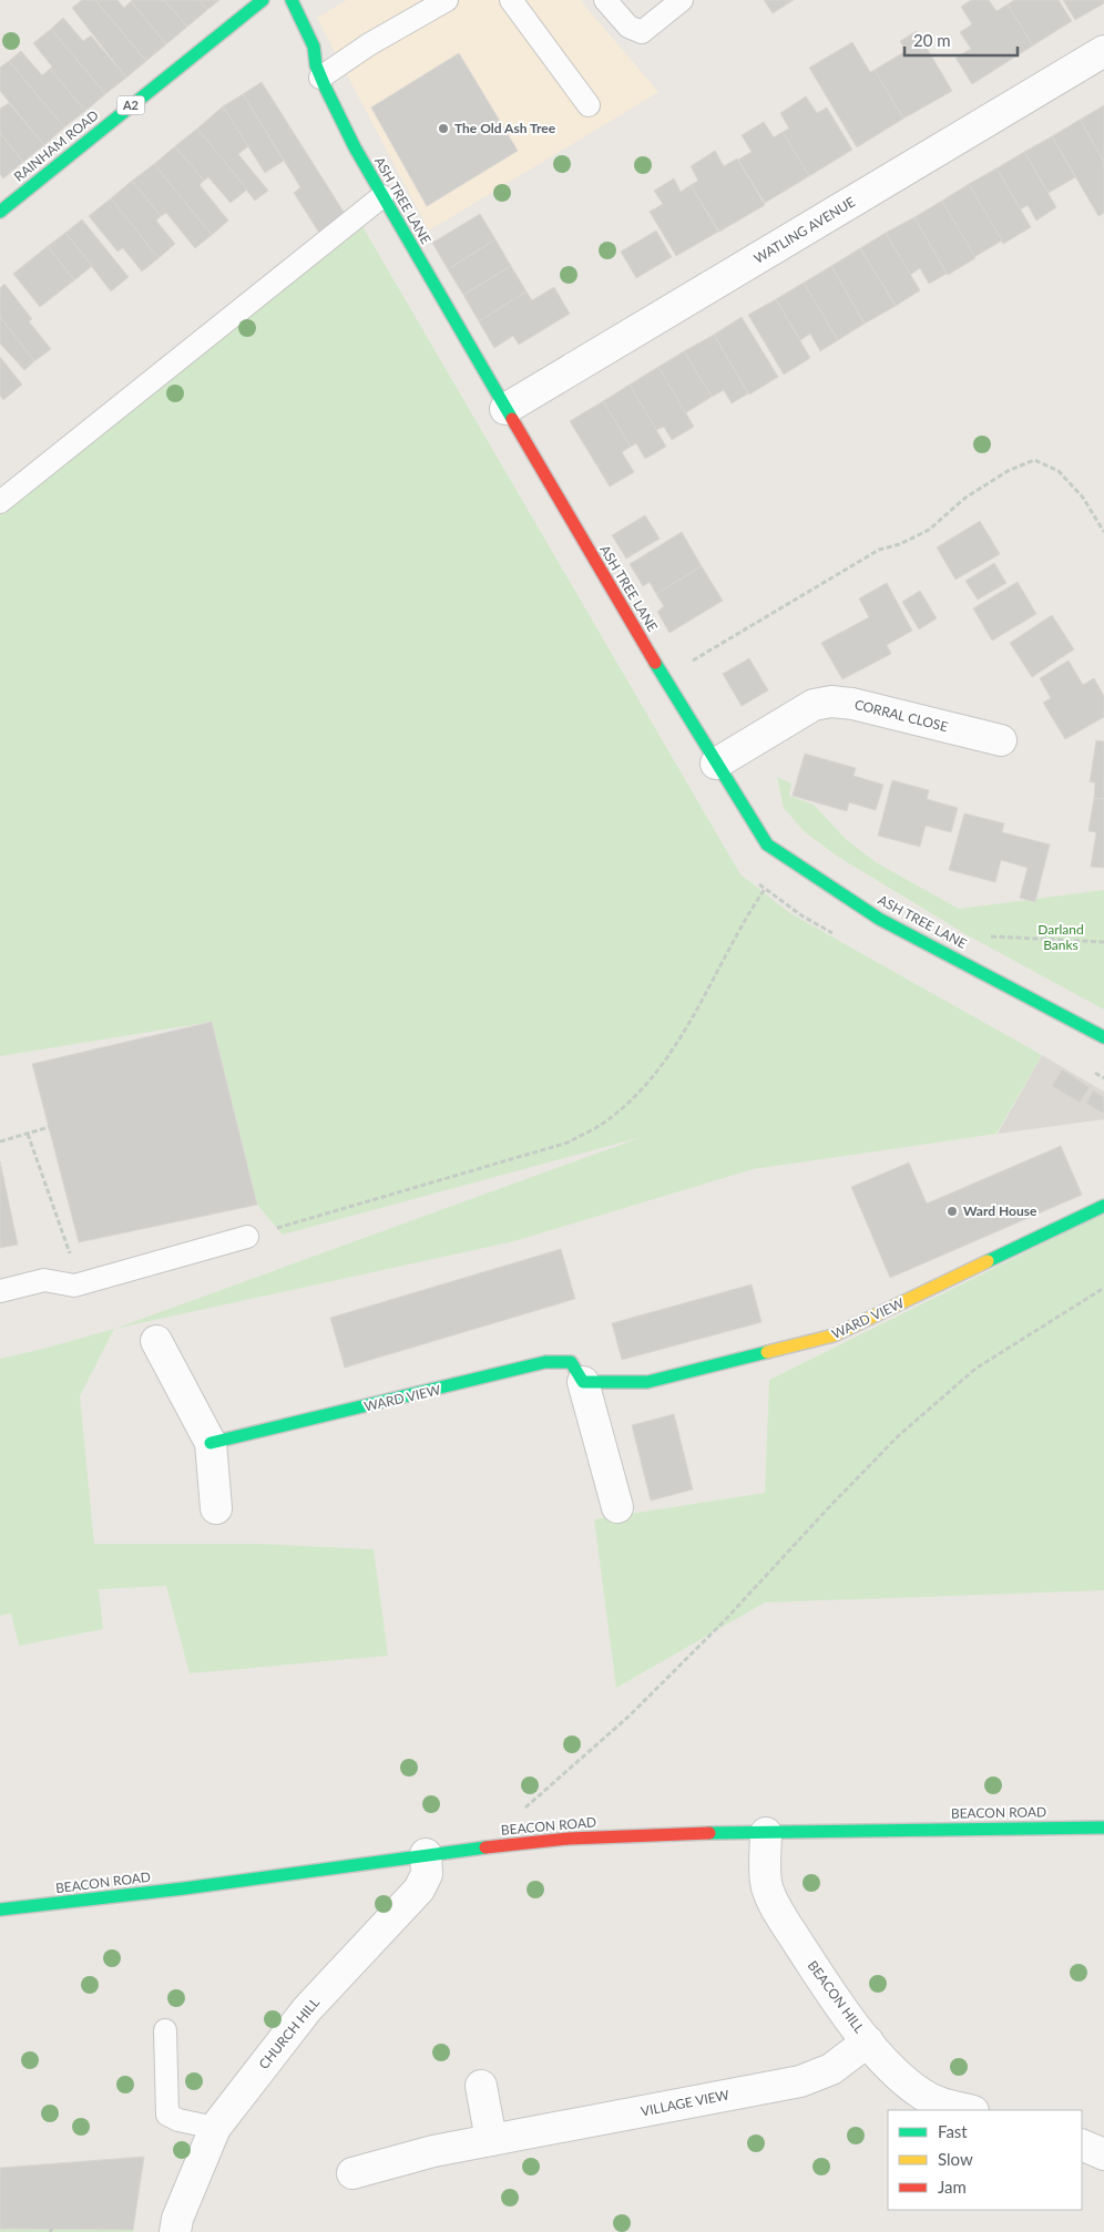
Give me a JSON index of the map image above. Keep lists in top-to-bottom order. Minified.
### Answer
{"streets":{"street":["A2","RAINHAM ROAD","ASH TREE LANE","WATLING AVENUE","CORRAL CLOSE","WARD VIEW","BEACON ROAD","BEACON HILL","CHURCH HILL","VILLAGE VIEW"]},"crossings":[["ASH TREE LANE","WATLING AVENUE"],["ASH TREE LANE","CORRAL CLOSE"],["BEACON ROAD","BEACON HILL"],["BEACON ROAD","CHURCH HILL"],["BEACON HILL","VILLAGE VIEW"]],"parks":["Darland Banks"],"places":["The Old Ash Tree","Ward House"],"legend":["Fast","Slow","Jam"],"scale_bar":"20 m"}
